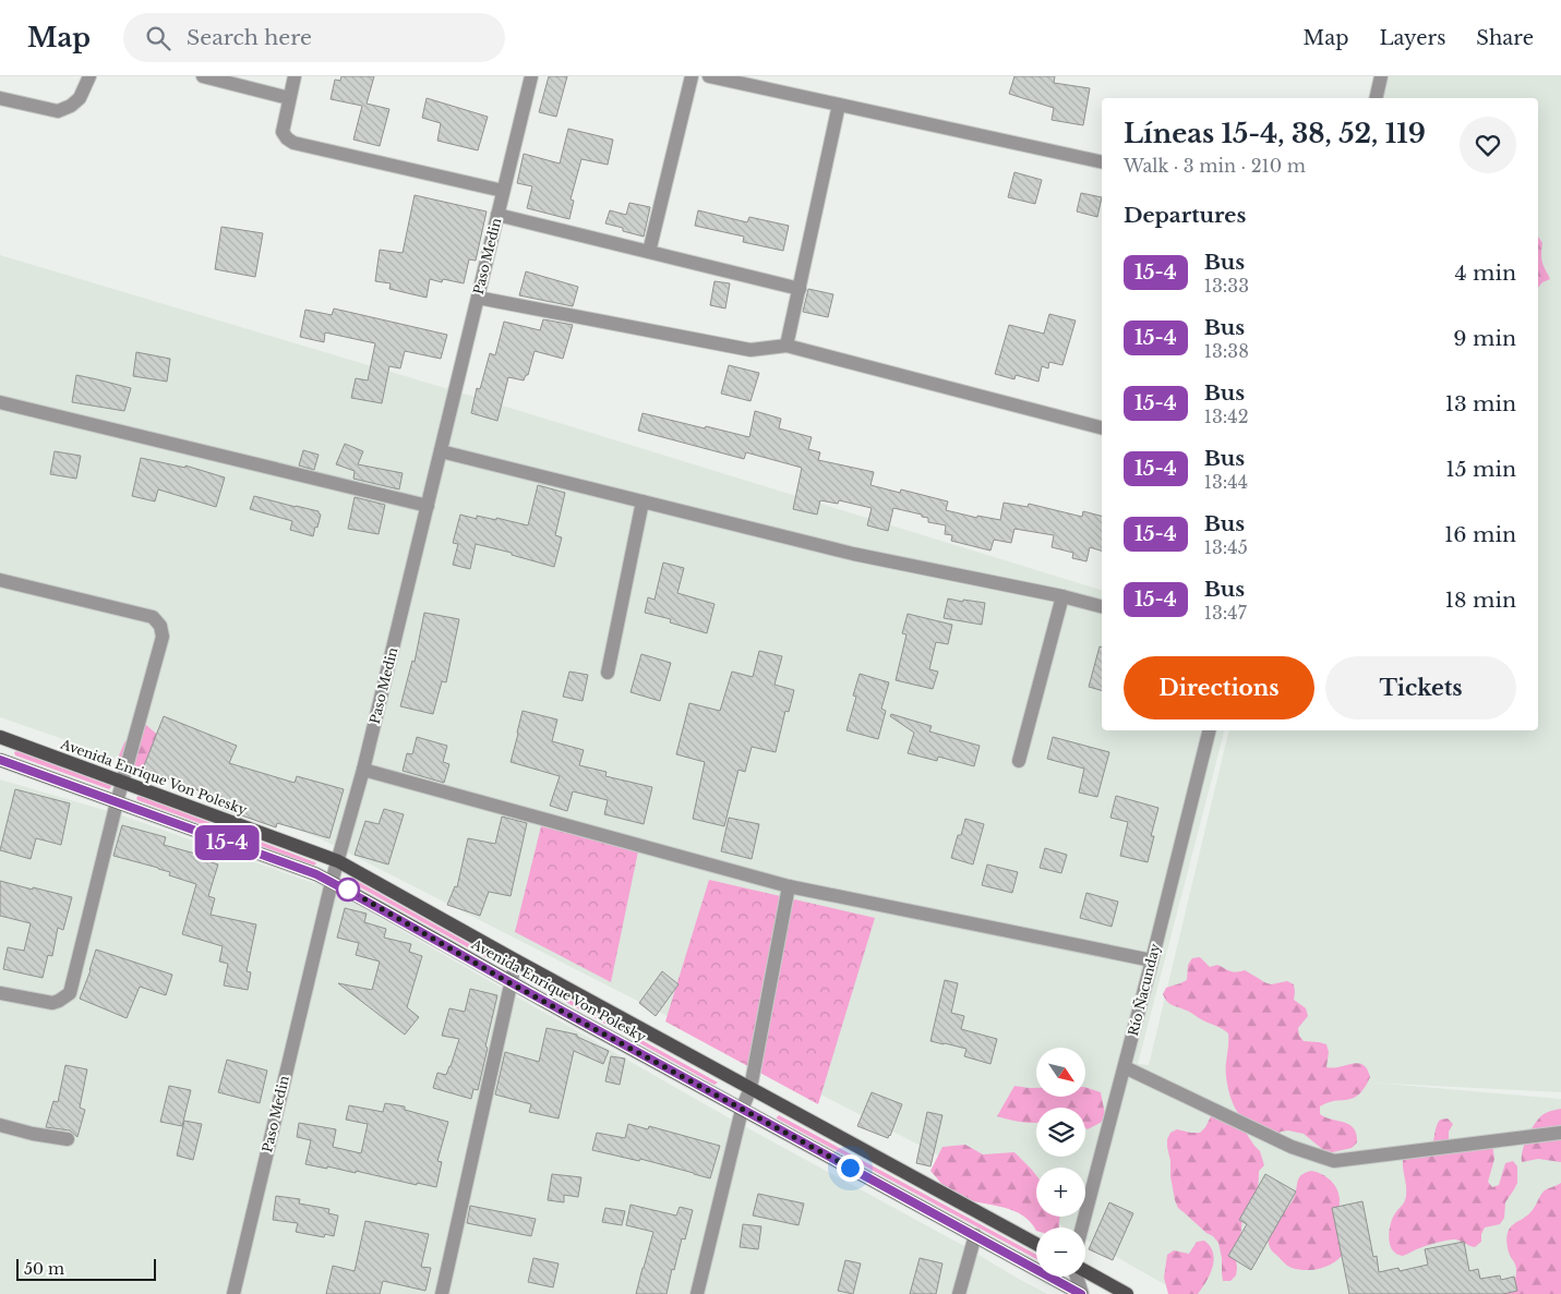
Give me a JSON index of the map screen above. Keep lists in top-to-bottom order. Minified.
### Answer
{"streets":{"main road":["Avenida Enrique Von Polesky"],"street":["Paso Medin","Río Ñacunday"]},"crossings":[["Paso Medin","Avenida Enrique Von Polesky"]],"lines":["bus line 15-4"],"scale_bar":"50 m","north":"bottom right","page":{"header":"Map","search":"Search here","nav":["Map","Layers","Share"],"on_map":"15-4","heading":[["Líneas 15-4, 38, 52, 119","Walk · 3 min · 210 m"],"Departures"],"list":[{"mark":"15-4","name":"Bus","note":"13:33","value":"4 min"},{"mark":"15-4","name":"Bus","note":"13:38","value":"9 min"},{"mark":"15-4","name":"Bus","note":"13:42","value":"13 min"},{"mark":"15-4","name":"Bus","note":"13:44","value":"15 min"},{"mark":"15-4","name":"Bus","note":"13:45","value":"16 min"},{"mark":"15-4","name":"Bus","note":"13:47","value":"18 min"}],"buttons":["Directions","Tickets"],"map_buttons":["+","−"],"scale":"50 m"}}
